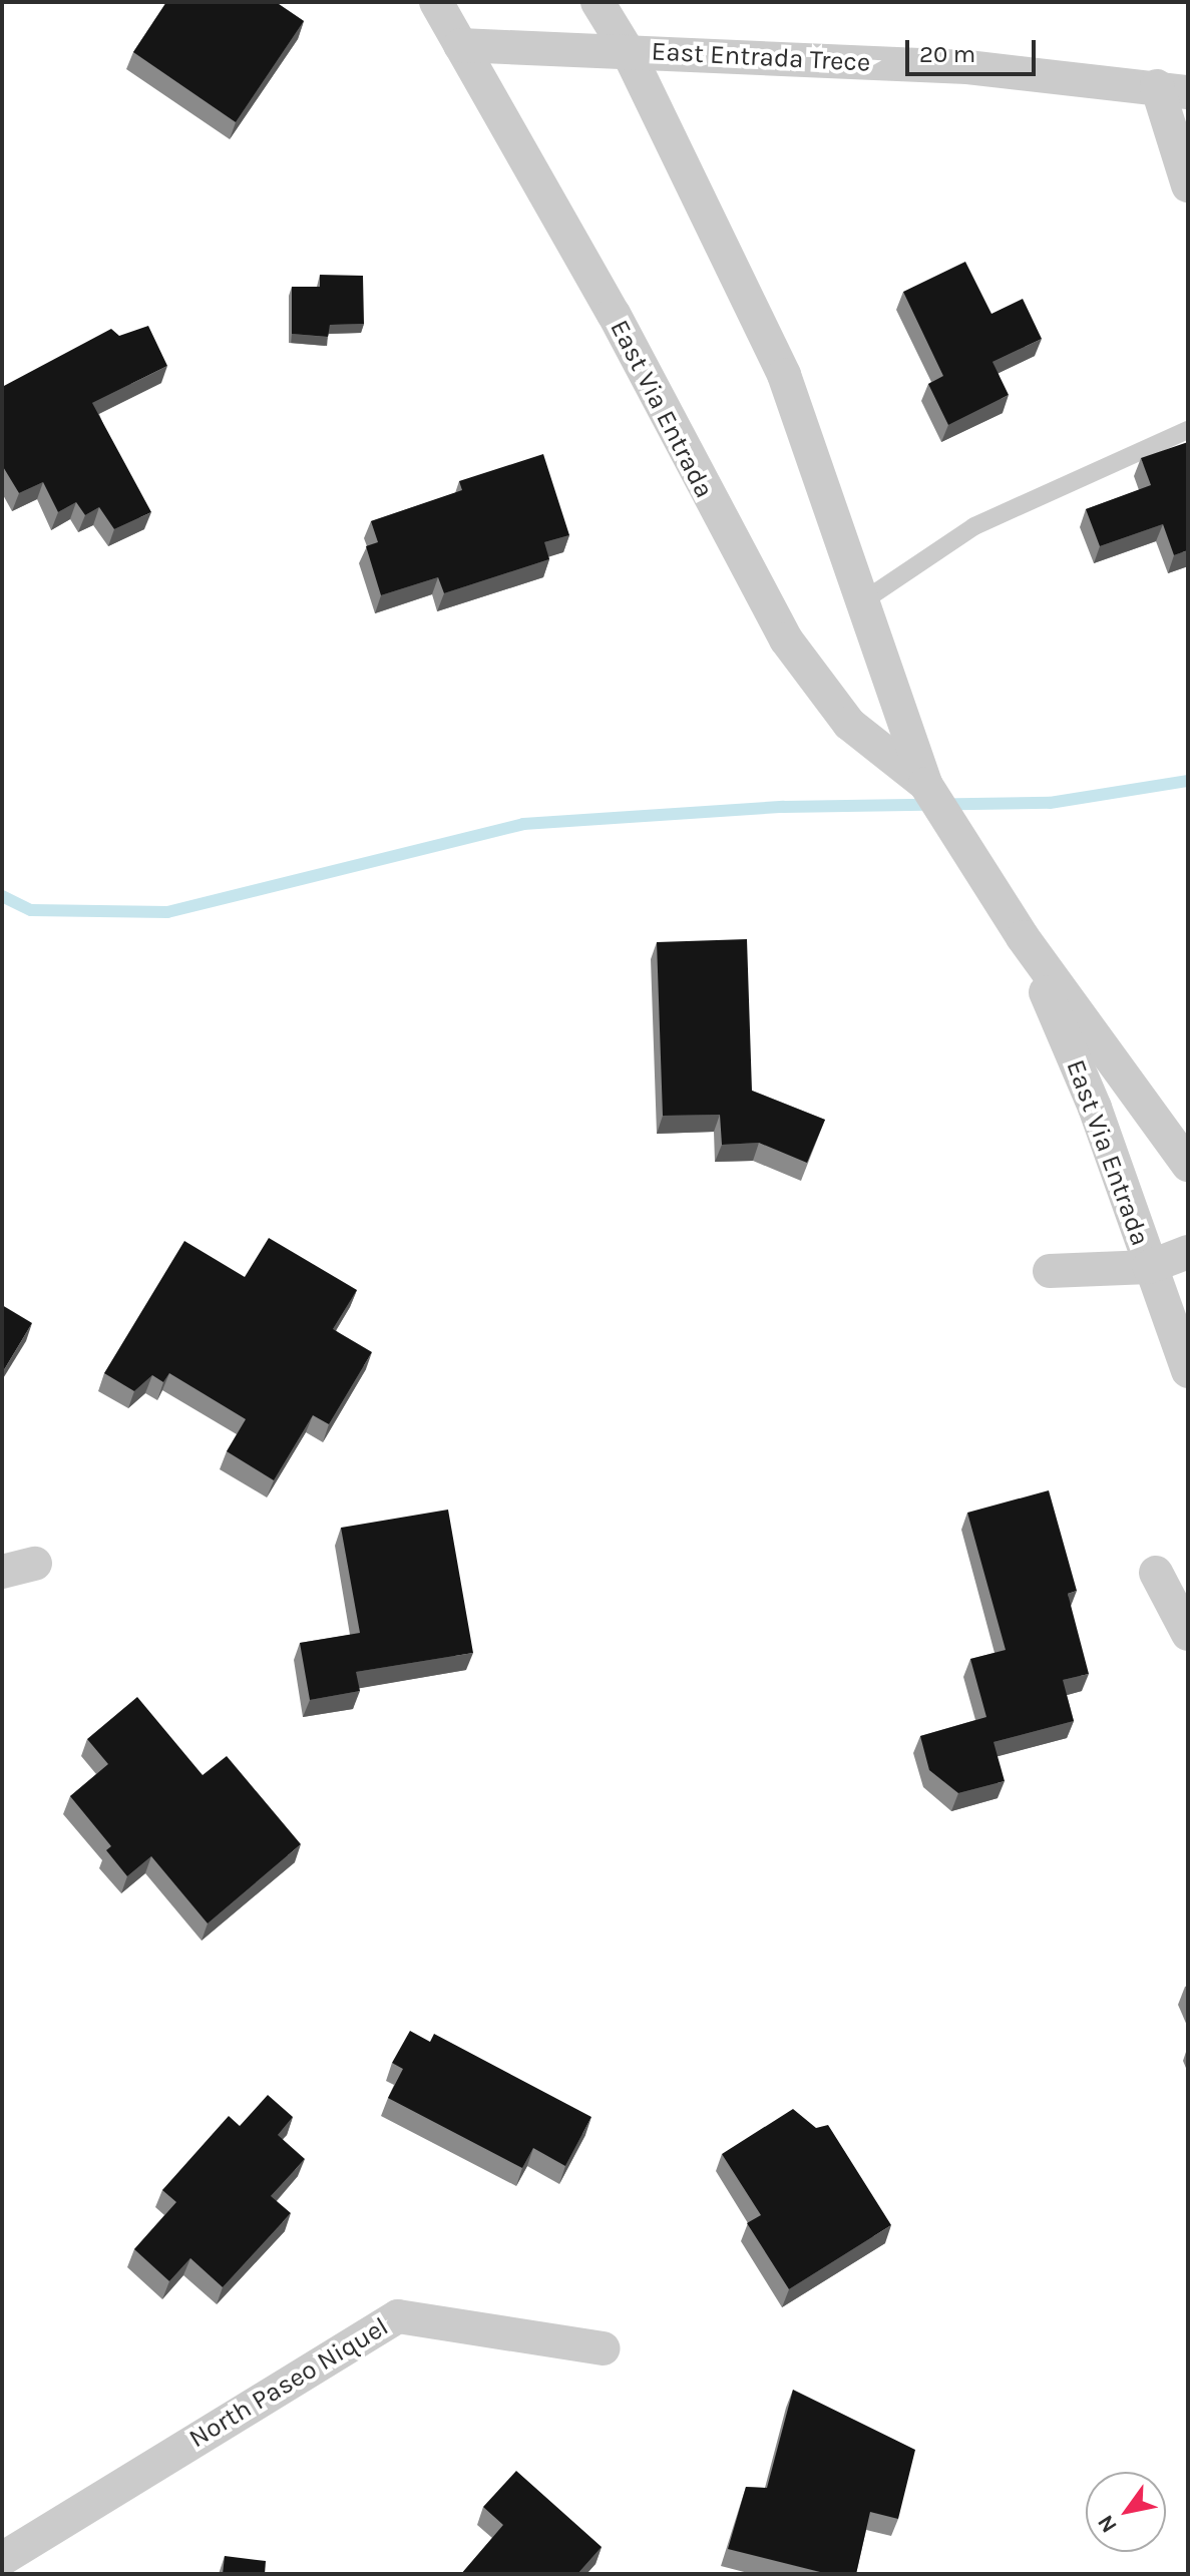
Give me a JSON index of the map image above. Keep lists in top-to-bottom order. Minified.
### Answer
{"streets":{"street":["East Entrada Trece","East Via Entrada","North Paseo Niquel"]},"crossings":[["East Entrada Trece","East Via Entrada"]],"scale_bar":"20 m","north":"bottom left"}
